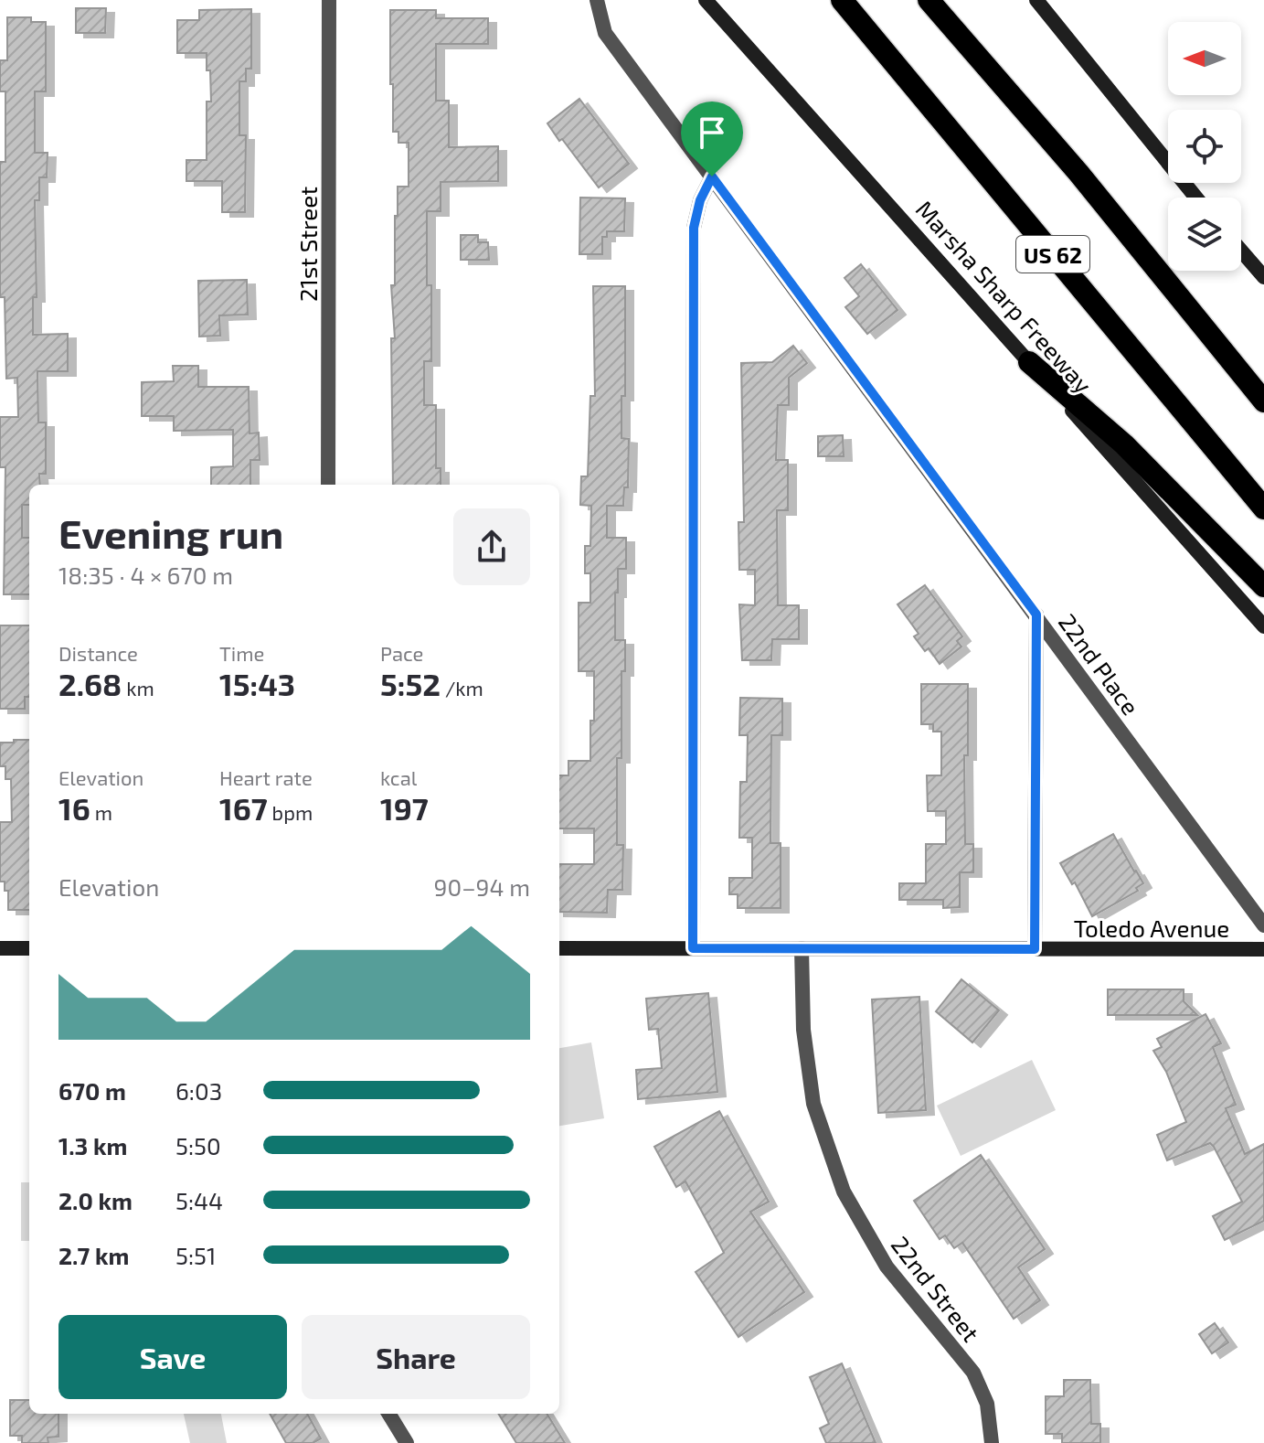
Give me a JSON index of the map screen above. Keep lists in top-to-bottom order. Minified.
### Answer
{"streets":{"highway":["US 62"],"main road":["Marsha Sharp Freeway","Toledo Avenue"],"street":["21st Street","22nd Place","22nd Street"]},"crossings":[["Toledo Avenue","22nd Street"]],"north":"left","page":{"heading":["Evening run","18:35 · 4 × 670 m"],"stats":[["Distance","2.68 km"],["Time","15:43"],["Pace","5:52 /km"],["Elevation","16 m"],["Heart rate","167 bpm"],["kcal","197"]],"chart":["Elevation","90–94 m"],"list":[{"name":"670 m","note":"6:03"},{"name":"1.3 km","note":"5:50"},{"name":"2.0 km","note":"5:44"},{"name":"2.7 km","note":"5:51"}],"buttons":["Save","Share"]}}
